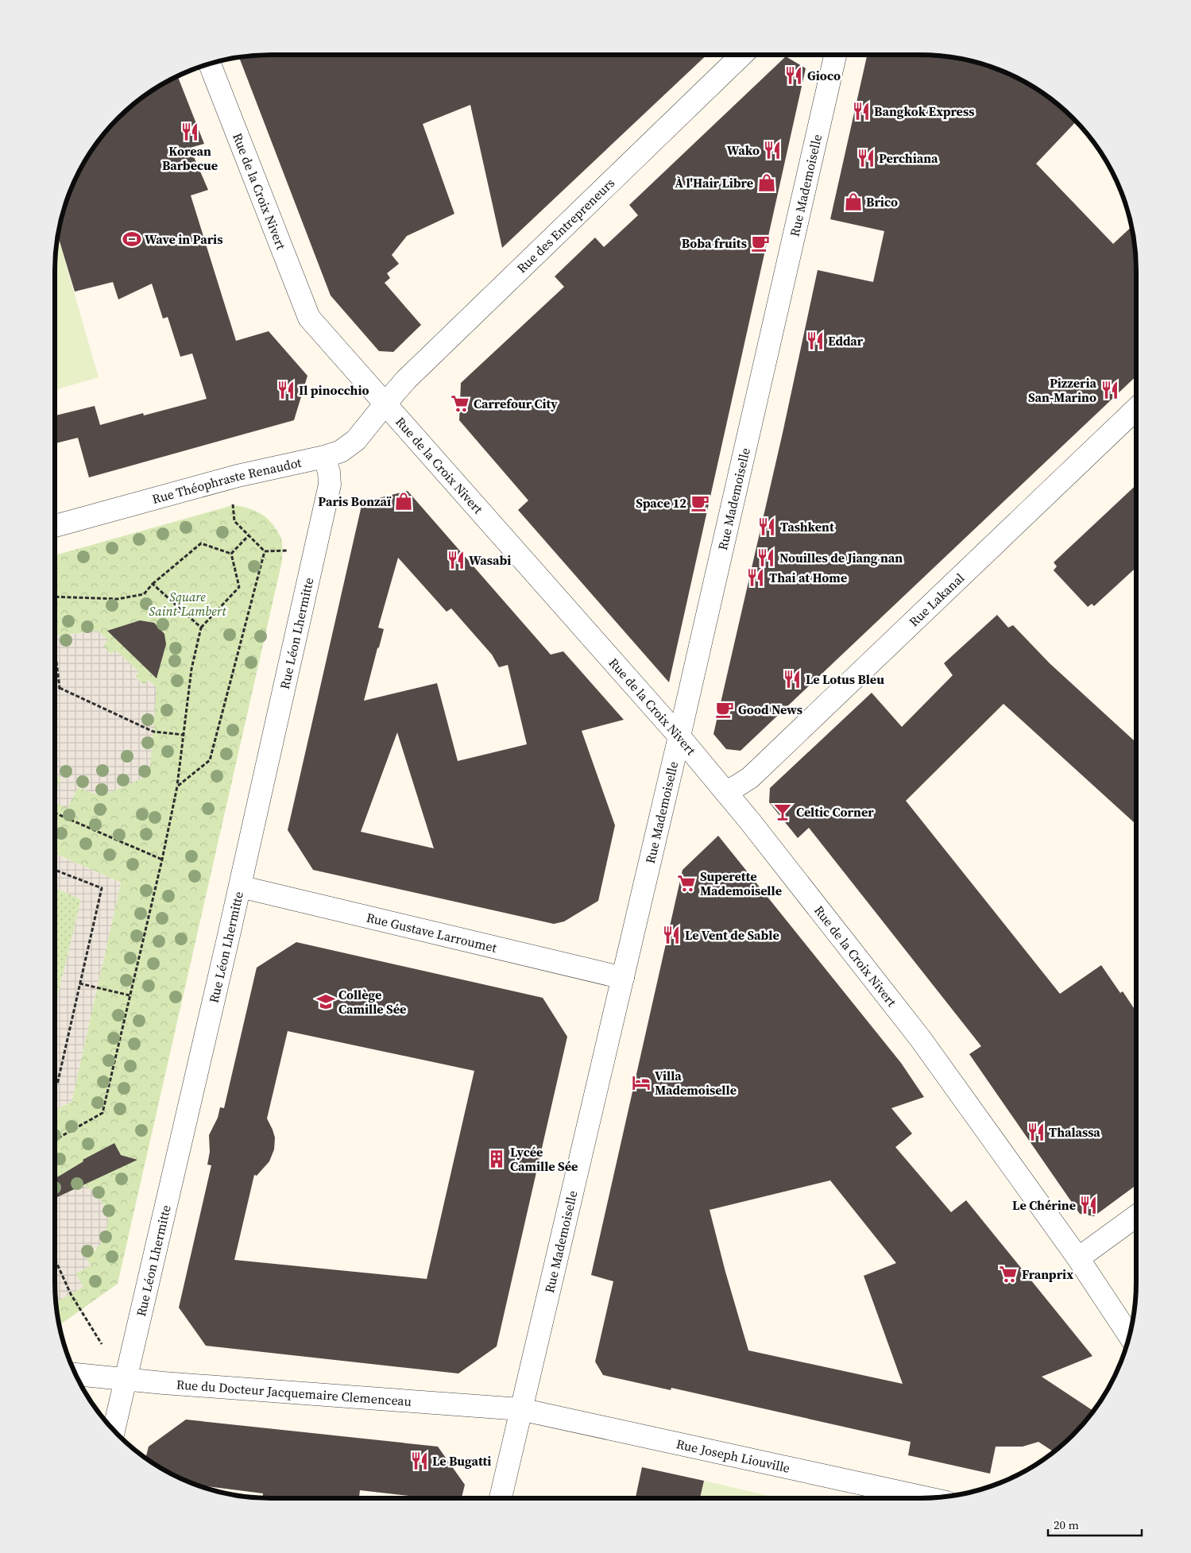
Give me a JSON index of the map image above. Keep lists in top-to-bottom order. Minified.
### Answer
{"streets":{"street":["Rue Mademoiselle","Rue de la Croix Nivert","Rue des Entrepreneurs","Rue Théophraste Renaudot","Rue Lakanal","Rue Léon Lhermitte","Rue Gustave Larroumet","Rue du Docteur Jacquemaire Clemenceau","Rue Joseph Liouville"]},"crossings":[["Rue Mademoiselle","Rue de la Croix Nivert"],["Rue Mademoiselle","Rue Gustave Larroumet"],["Rue Mademoiselle","Rue du Docteur Jacquemaire Clemenceau"],["Rue Mademoiselle","Rue Joseph Liouville"],["Rue de la Croix Nivert","Rue des Entrepreneurs"],["Rue de la Croix Nivert","Rue Théophraste Renaudot"],["Rue de la Croix Nivert","Rue Lakanal"],["Rue des Entrepreneurs","Rue Théophraste Renaudot"],["Rue Théophraste Renaudot","Rue Léon Lhermitte"],["Rue Léon Lhermitte","Rue Gustave Larroumet"],["Rue Léon Lhermitte","Rue du Docteur Jacquemaire Clemenceau"],["Rue du Docteur Jacquemaire Clemenceau","Rue Joseph Liouville"]],"parks":["Square Saint-Lambert"],"places":{"restaurant":["Gioco","Bangkok Express","Korean Barbecue","Wako","Perchiana","Eddar","Il pinocchio","Pizzeria San-Marino","Tashkent","Nouilles de Jiang nan","Wasabi","Thai at Home","Le Lotus Bleu","Le Vent de Sable","Thalassa","Le Chérine","Le Bugatti"],"shop":["À l'Hair Libre","Brico","Paris Bonzaï"],"sports":["Wave in Paris"],"cafe":["Boba fruits","Space 12","Good News"],"supermarket":["Carrefour City","Superette Mademoiselle","Franprix"],"bar":["Celtic Corner"],"school or university":["Collège Camille Sée"],"hotel":["Villa Mademoiselle"],"building":["Lycée Camille Sée"]},"scale_bar":"20 m"}
